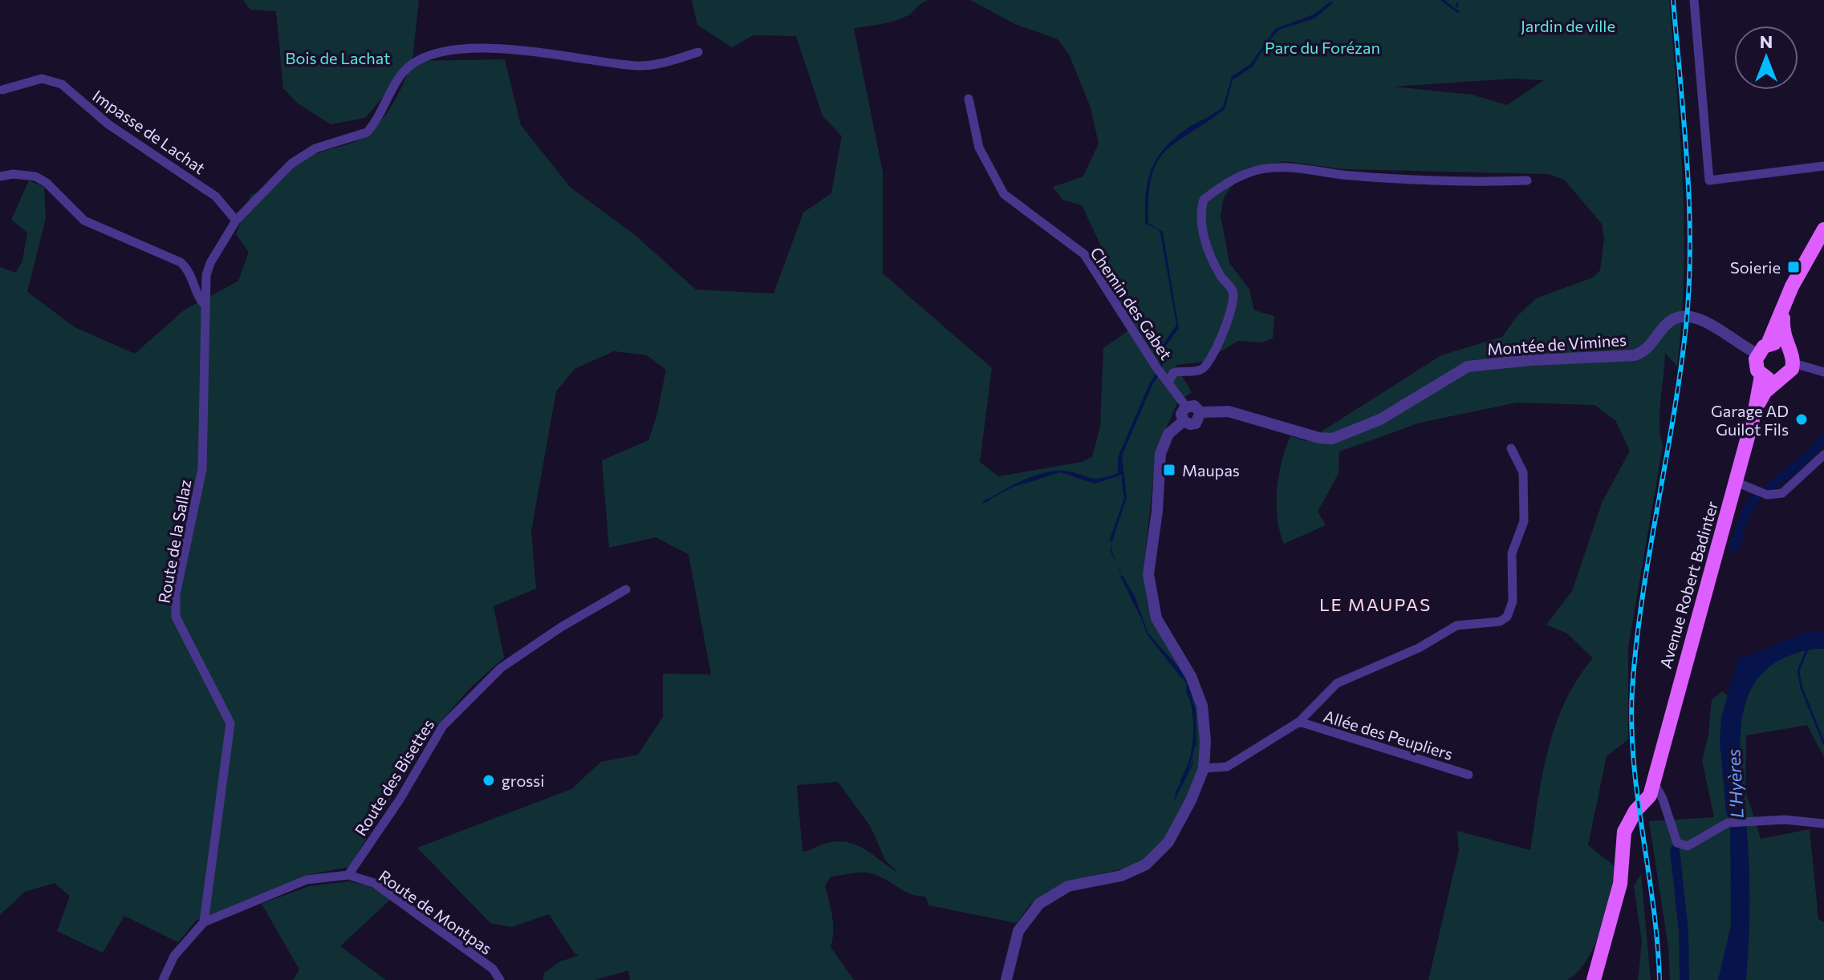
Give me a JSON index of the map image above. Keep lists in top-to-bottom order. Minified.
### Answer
{"streets":{"main road":["Avenue Robert Badinter"],"street":["Impasse de Lachat","Chemin des Gabet","Montée de Vimines","Route de la Sallaz","Allée des Peupliers","Route des Bisettes","Route de Montpas"]},"crossings":[["Chemin des Gabet","Montée de Vimines"],["Montée de Vimines","Avenue Robert Badinter"],["Route de la Sallaz","Route de Montpas"],["Route des Bisettes","Route de Montpas"]],"districts":["LE MAUPAS"],"water":["L'Hyères"],"parks":["Jardin de ville","Parc du Forézan","Bois de Lachat"],"places":{"transit":["Soierie","Maupas"],"other":["Garage AD Guilot Fils","grossi"]},"north":"top"}
